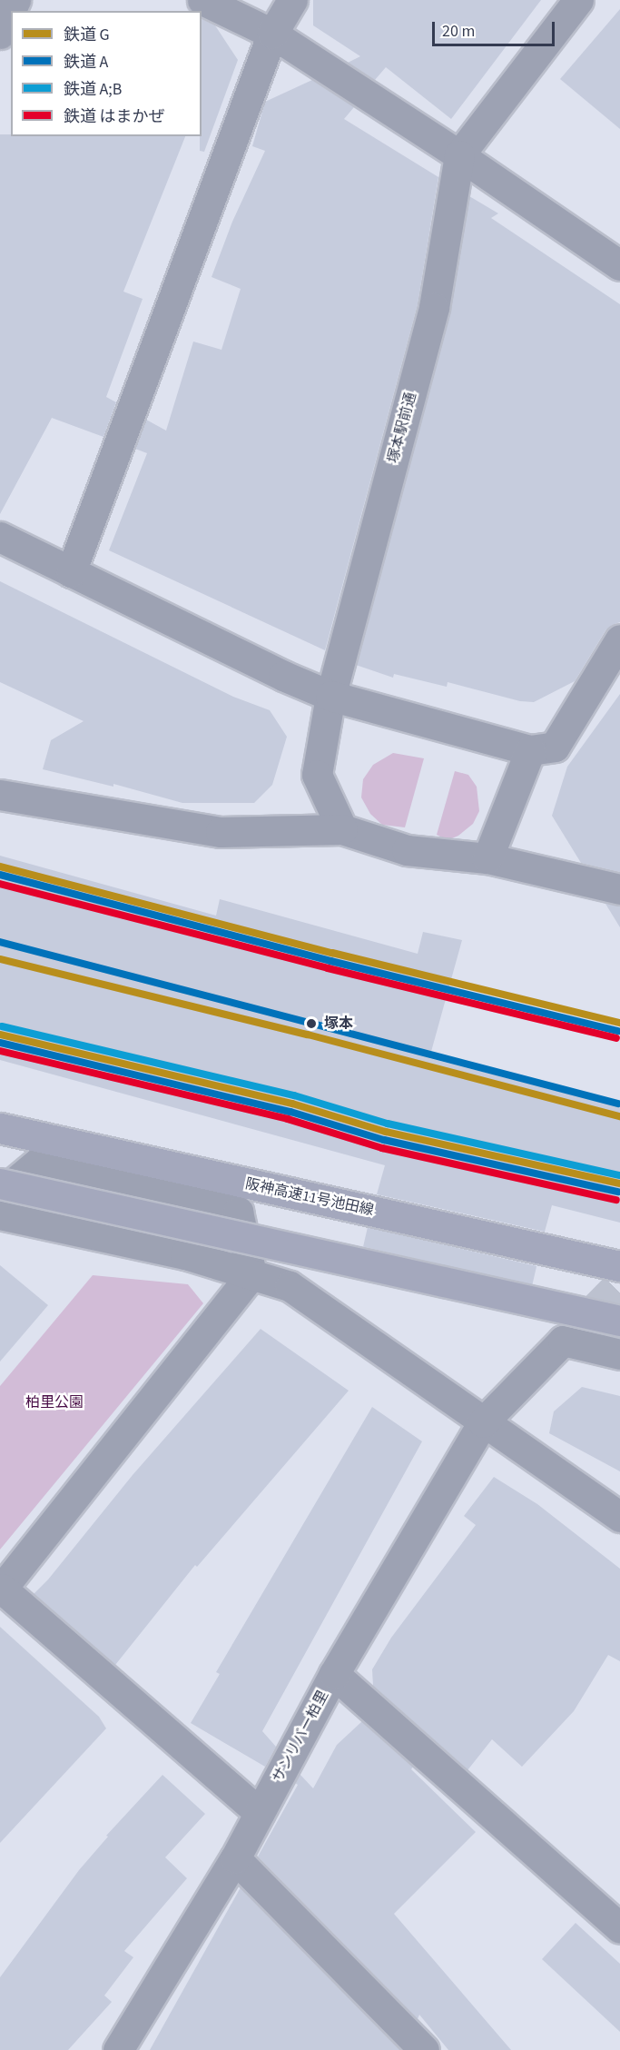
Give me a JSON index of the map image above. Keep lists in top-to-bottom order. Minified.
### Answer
{"streets":{"highway":["阪神高速11号池田線"],"street":["塚本駅前通","サンリバー柏里"]},"parks":["柏里公園"],"places":["塚本"],"lines":["rail line G","rail line A","rail line はまかぜ","rail line A;B"],"legend":["鉄道 G","鉄道 A","鉄道 A;B","鉄道 はまかぜ"],"scale_bar":"20 m"}
